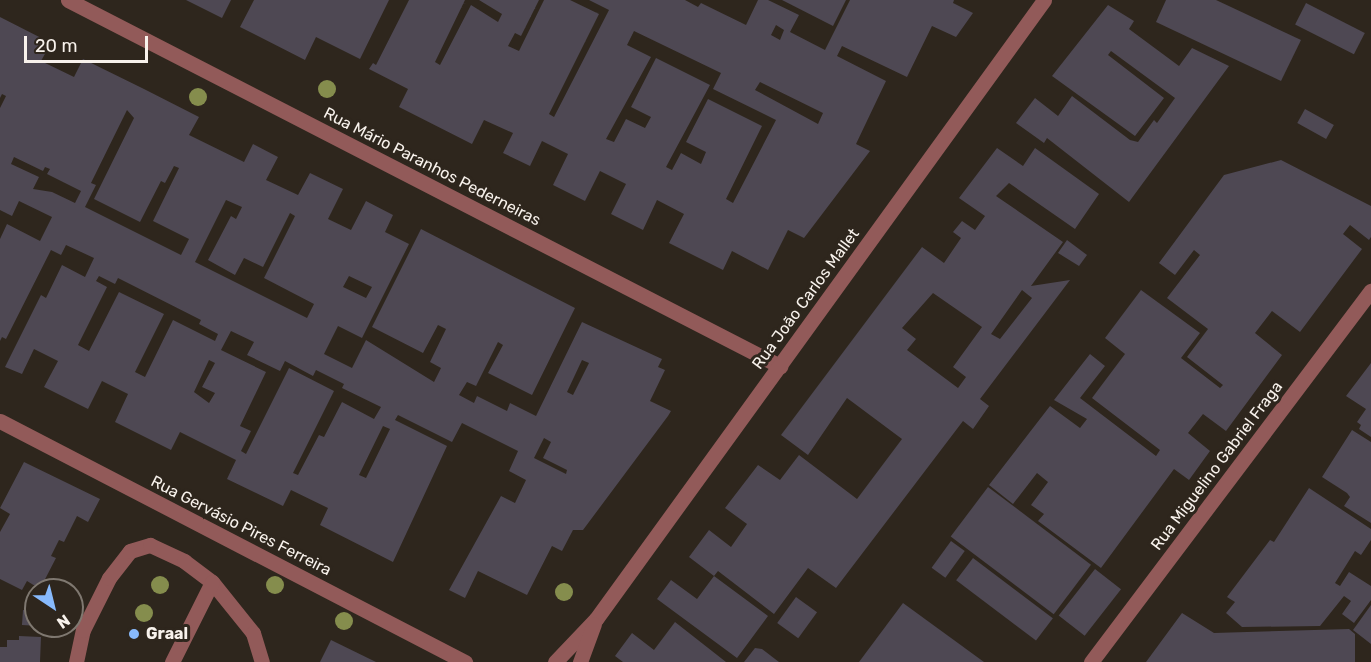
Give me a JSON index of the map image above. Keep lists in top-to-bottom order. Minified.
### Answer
{"streets":{"street":["Rua Mário Paranhos Pederneiras","Rua João Carlos Mallet","Rua Miguelino Gabriel Fraga","Rua Gervásio Pires Ferreira"]},"crossings":[["Rua Mário Paranhos Pederneiras","Rua João Carlos Mallet"]],"places":["Graal"],"scale_bar":"20 m","north":"bottom right"}
